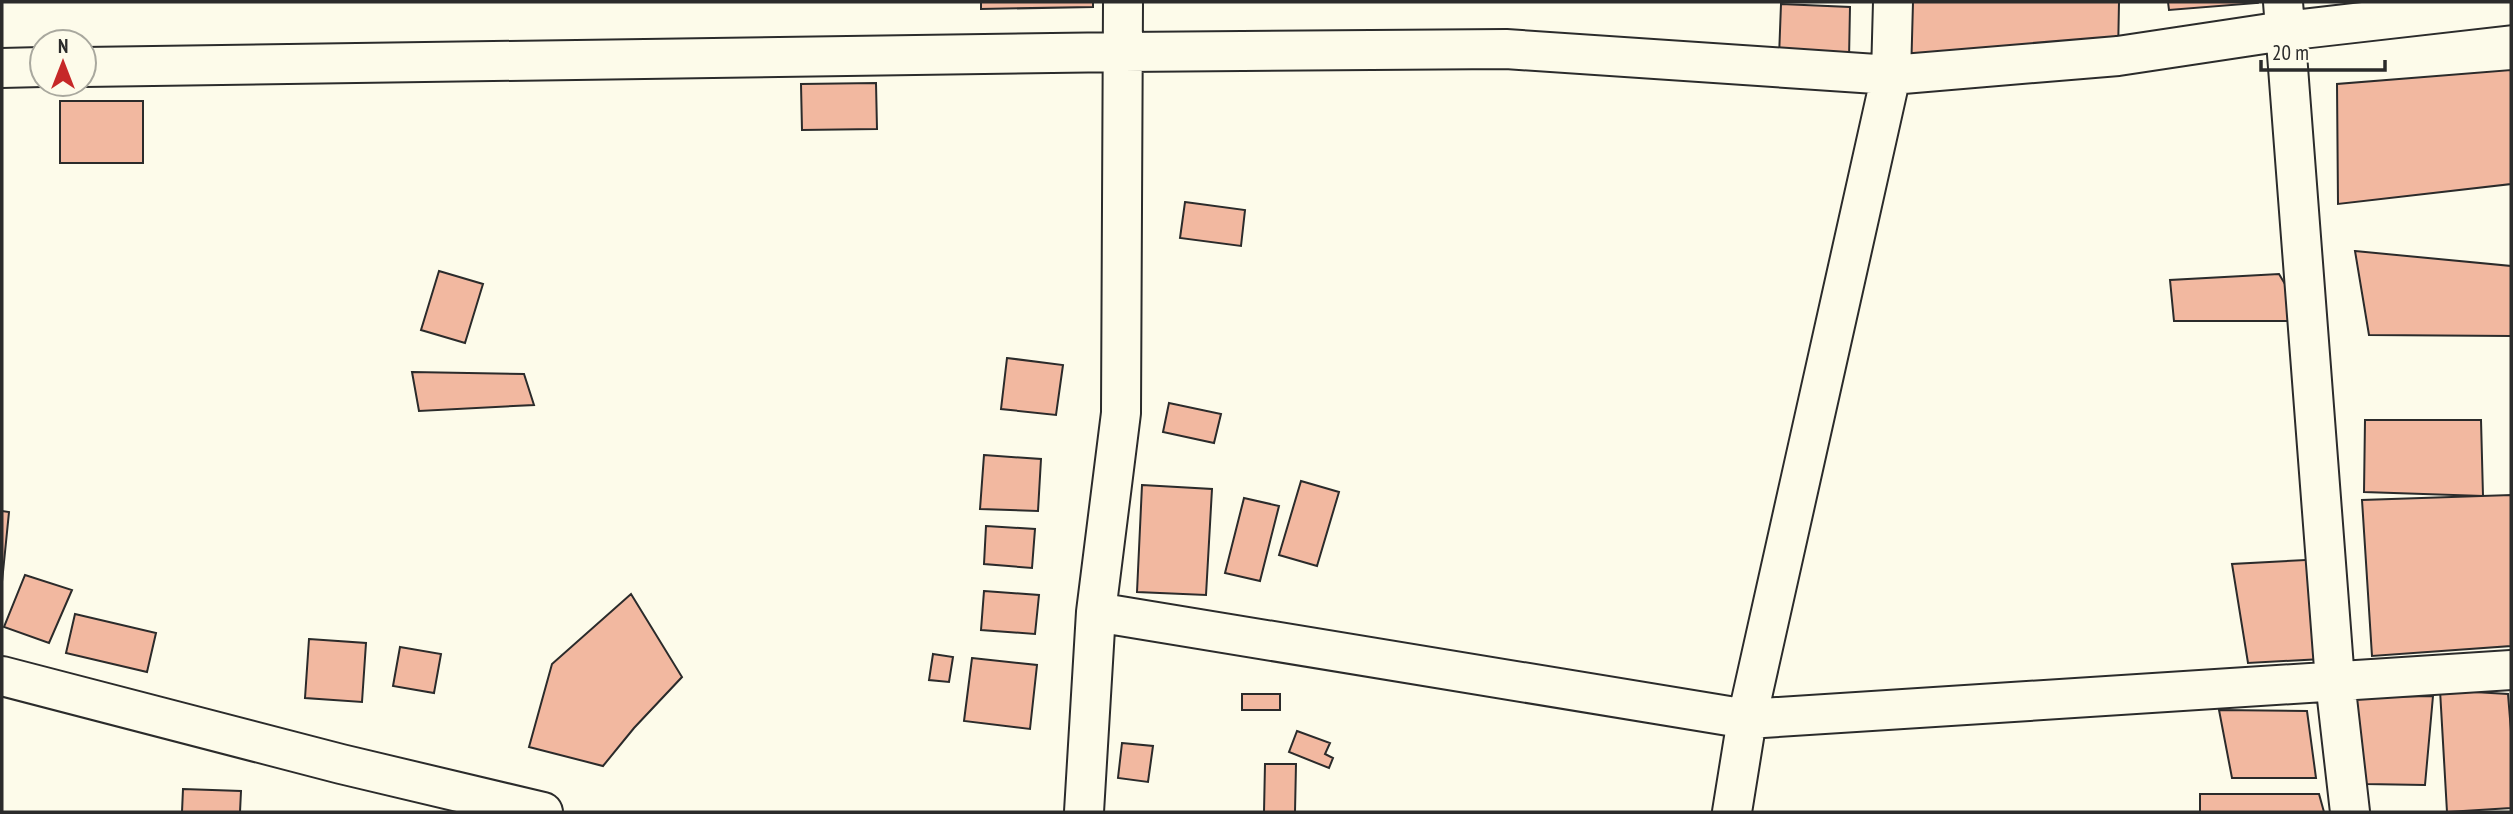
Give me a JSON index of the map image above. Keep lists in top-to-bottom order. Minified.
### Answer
{"scale_bar":"20 m","north":"top"}
